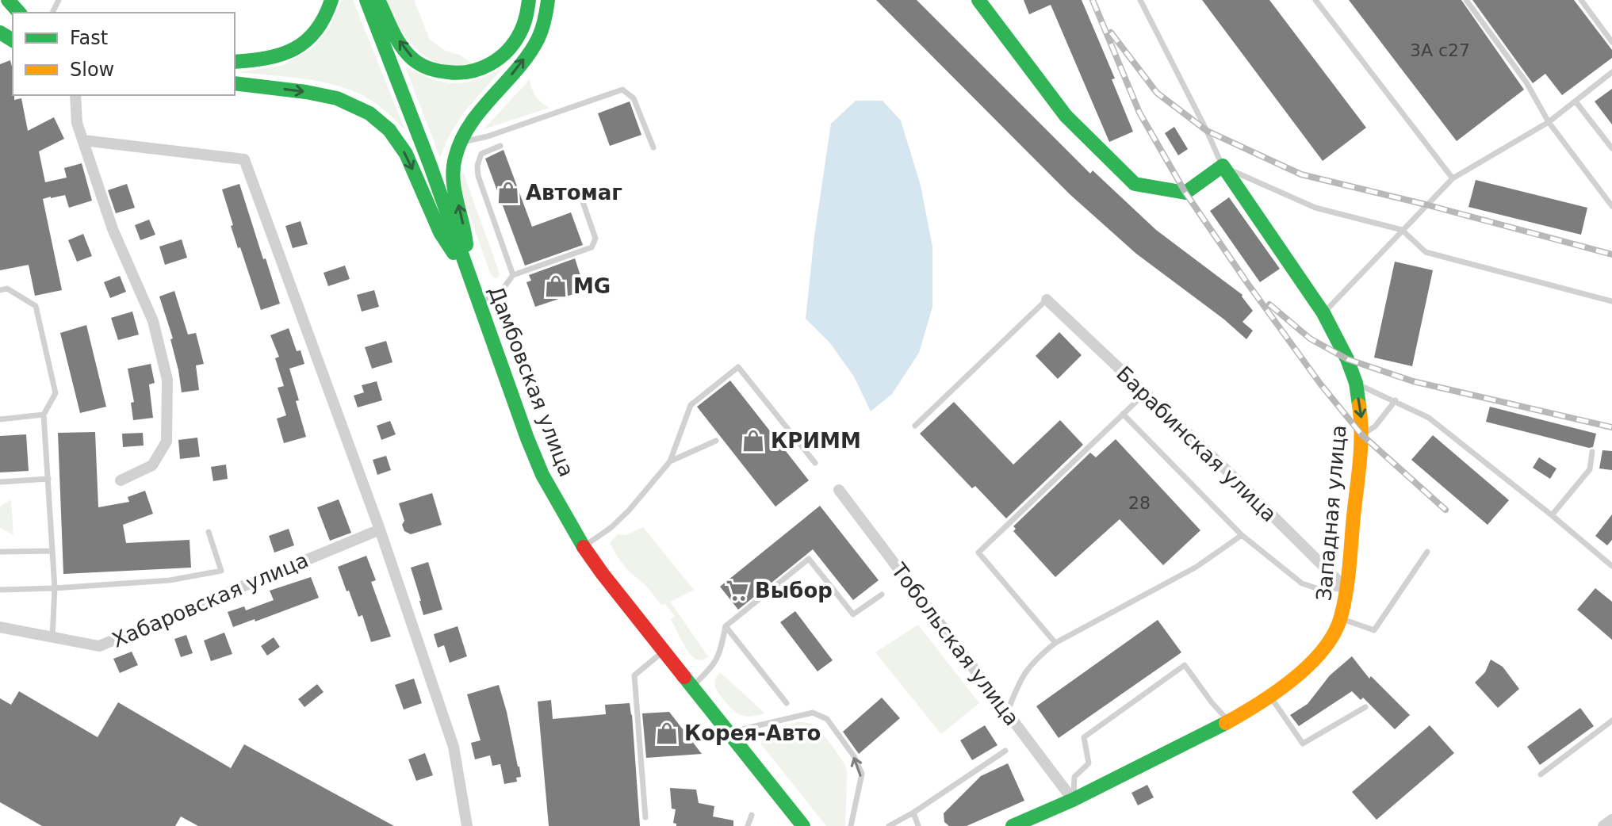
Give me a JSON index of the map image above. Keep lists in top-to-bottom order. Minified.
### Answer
{"streets":{"main road":["Дамбовская улица","Западная улица"],"street":["Барабинская улица","Хабаровская улица","Тобольская улица"]},"crossings":[["Барабинская улица","Западная улица"],["Западная улица","Тобольская улица"]],"places":{"shop":["Автомаг","MG","КРИММ","Корея-Авто"],"supermarket":["Выбор"]},"house_numbers":["3А с27","28"],"legend":["Fast","Slow"]}
